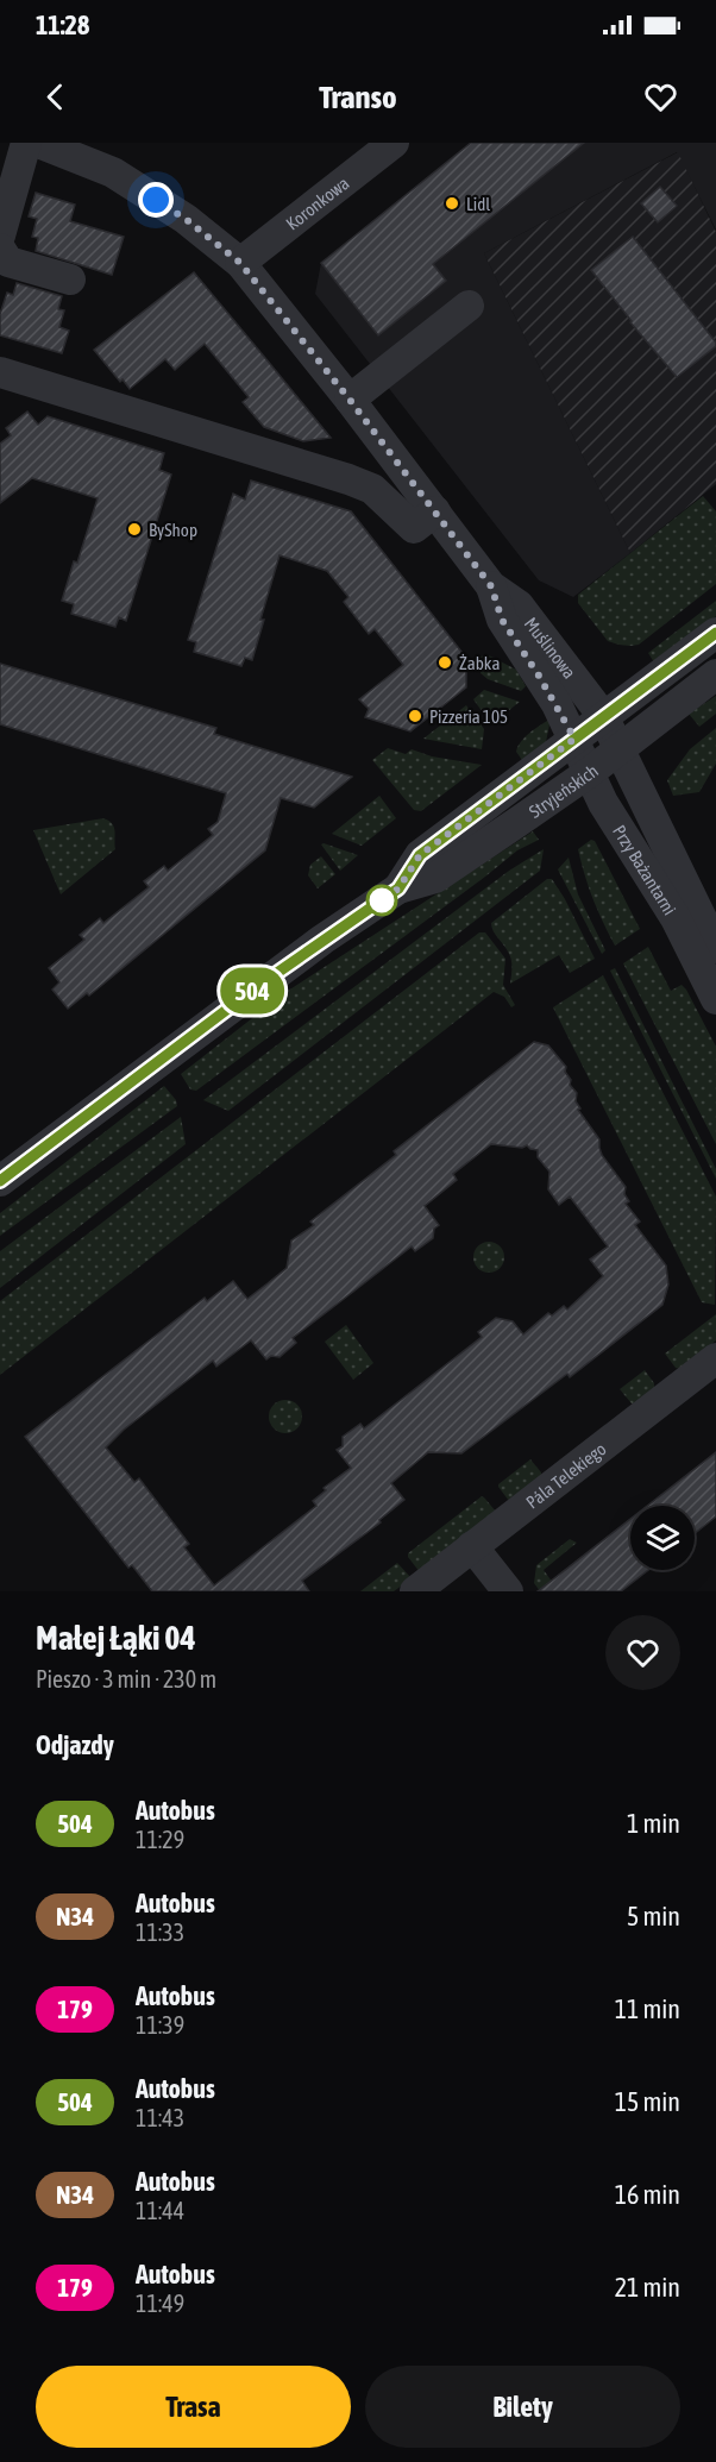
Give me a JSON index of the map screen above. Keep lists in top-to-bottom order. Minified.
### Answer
{"streets":{"street":["Koronkowa","Muślinowa","Stryjeńskich","Przy Bażantarni","Pála Telekiego"]},"crossings":[["Koronkowa","Muślinowa"],["Muślinowa","Stryjeńskich"],["Muślinowa","Przy Bażantarni"],["Stryjeńskich","Przy Bażantarni"]],"places":["Lidl","ByShop","Żabka","Pizzeria 105"],"lines":["bus line 504"],"page":{"status":"11:28","header":"Transo","on_map":"504","heading":[["Małej Łąki 04","Pieszo · 3 min · 230 m"],"Odjazdy"],"list":[{"mark":"504","name":"Autobus","note":"11:29","value":"1 min"},{"mark":"N34","name":"Autobus","note":"11:33","value":"5 min"},{"mark":"179","name":"Autobus","note":"11:39","value":"11 min"},{"mark":"504","name":"Autobus","note":"11:43","value":"15 min"},{"mark":"N34","name":"Autobus","note":"11:44","value":"16 min"},{"mark":"179","name":"Autobus","note":"11:49","value":"21 min"}],"buttons":["Trasa","Bilety"]}}
